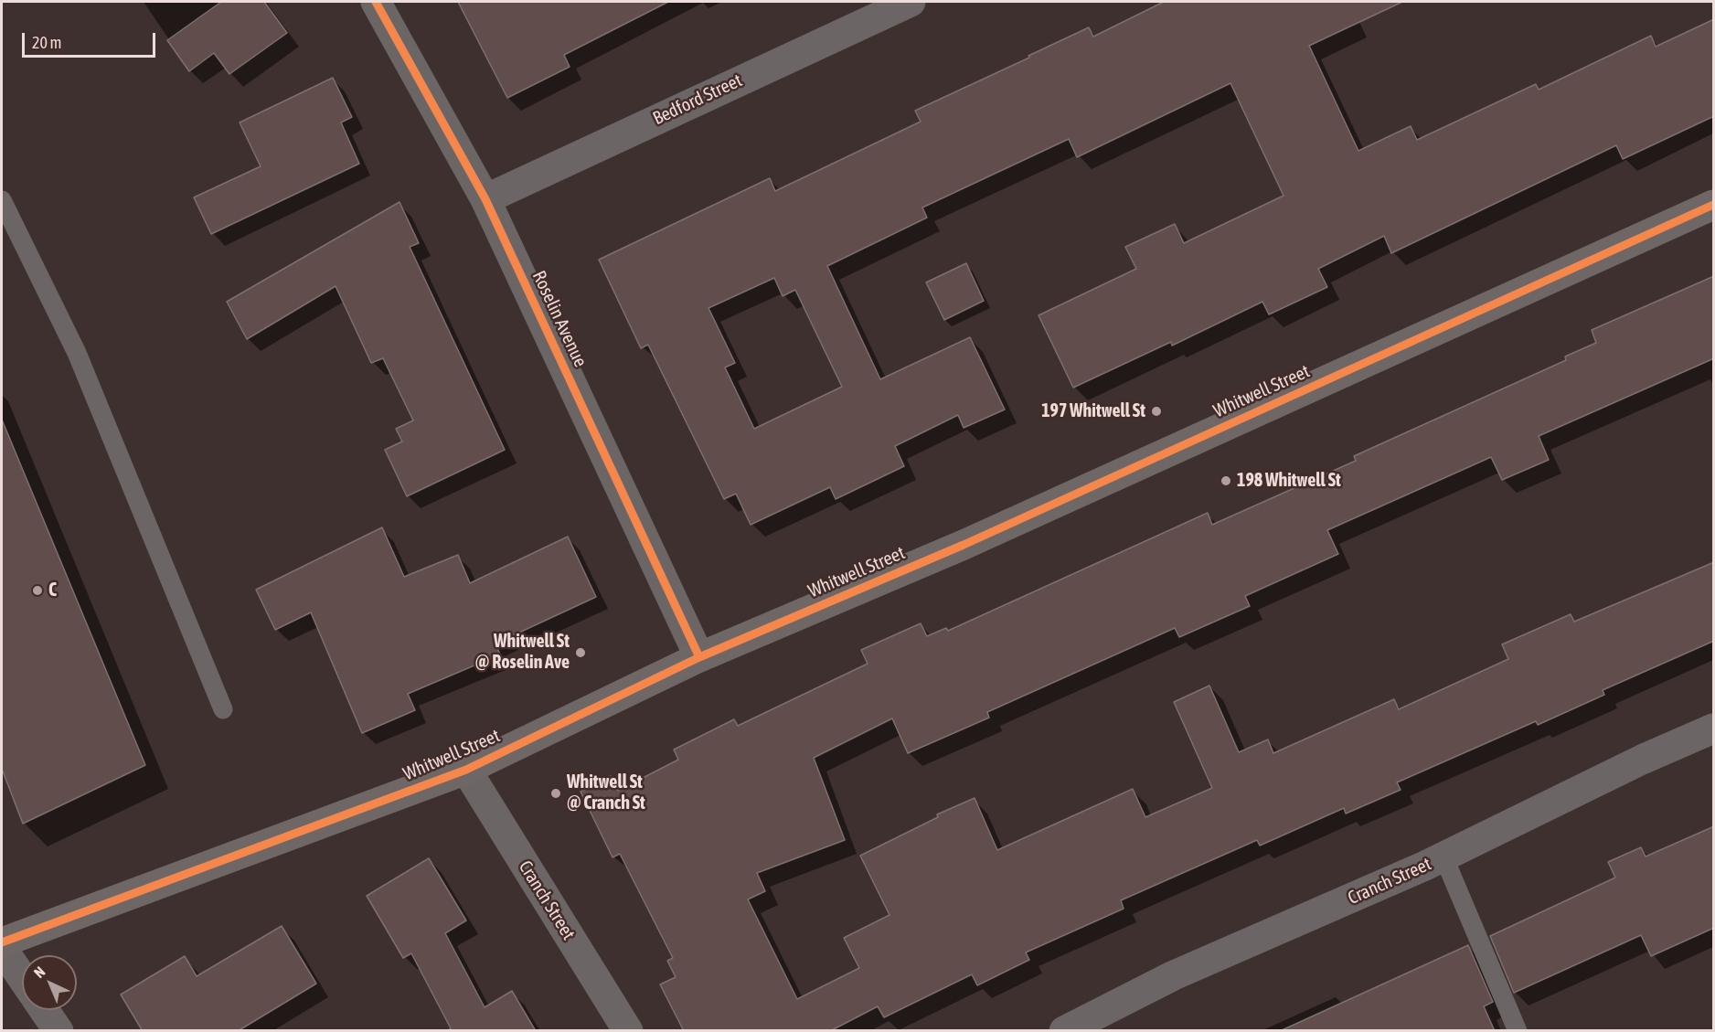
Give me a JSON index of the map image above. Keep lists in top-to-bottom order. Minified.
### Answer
{"streets":{"street":["Bedford Street","Roselin Avenue","Whitwell Street","Cranch Street"]},"crossings":[["Bedford Street","Roselin Avenue"],["Roselin Avenue","Whitwell Street"],["Whitwell Street","Cranch Street"]],"places":["197 Whitwell St","198 Whitwell St","C","Whitwell St @ Roselin Ave","Whitwell St @ Cranch St"],"scale_bar":"20 m","north":"top left"}
